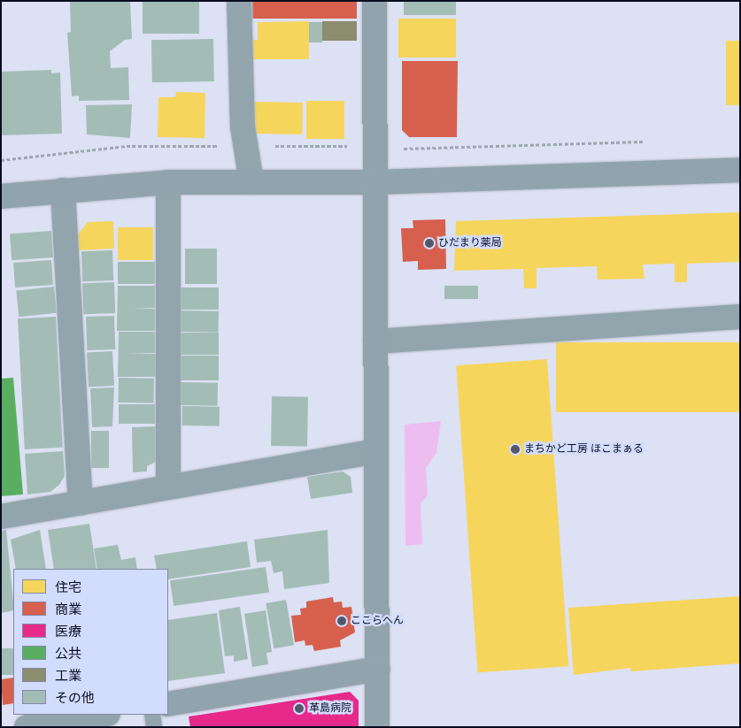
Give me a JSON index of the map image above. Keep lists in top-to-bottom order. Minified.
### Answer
{"places":["ひだまり薬局","まちかど工房 ほこまぁる","ここらへん","革島病院"],"legend":["住宅","商業","医療","公共","工業","その他"]}
